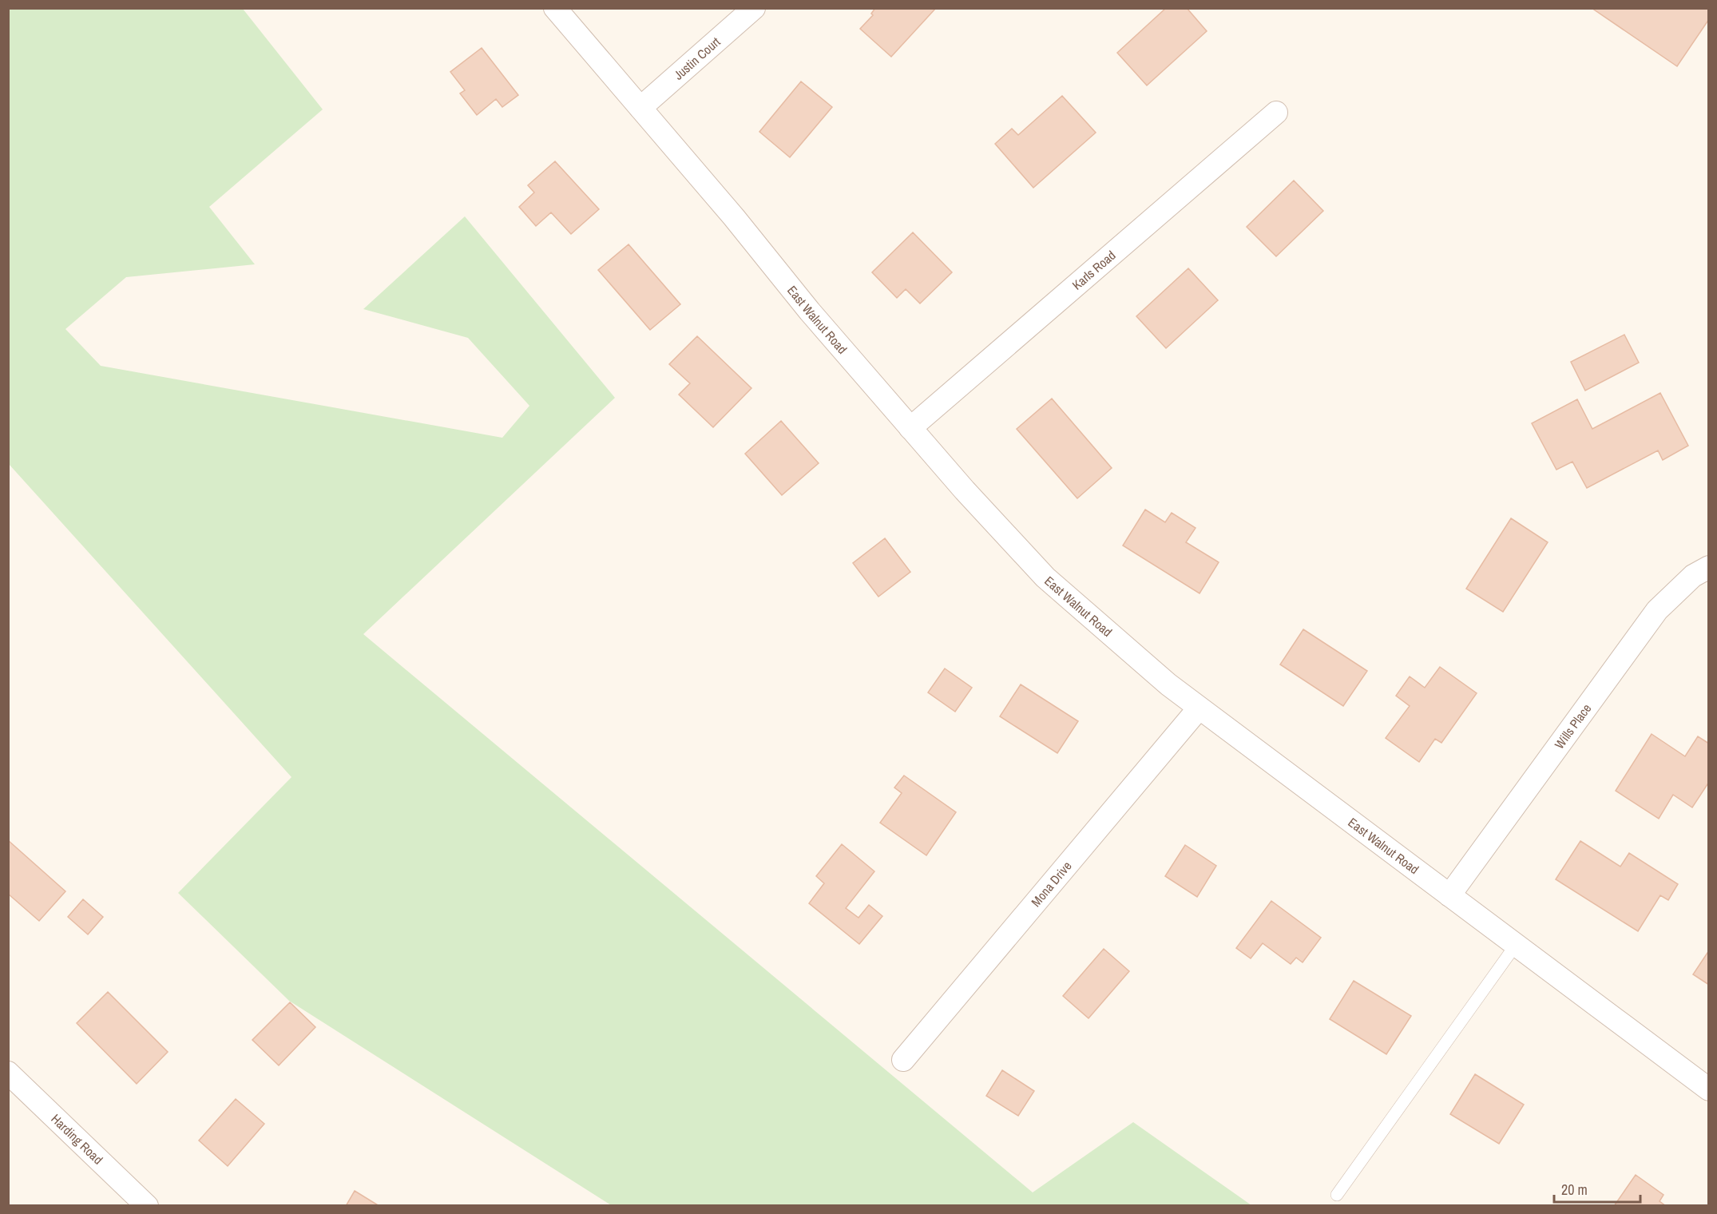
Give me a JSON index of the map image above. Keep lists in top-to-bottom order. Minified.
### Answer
{"streets":{"street":["Justin Court","Karls Road","East Walnut Road","Wills Place","Mona Drive","Harding Road"]},"crossings":[["Justin Court","East Walnut Road"],["Karls Road","East Walnut Road"],["East Walnut Road","Wills Place"],["East Walnut Road","Mona Drive"]],"scale_bar":"20 m"}
